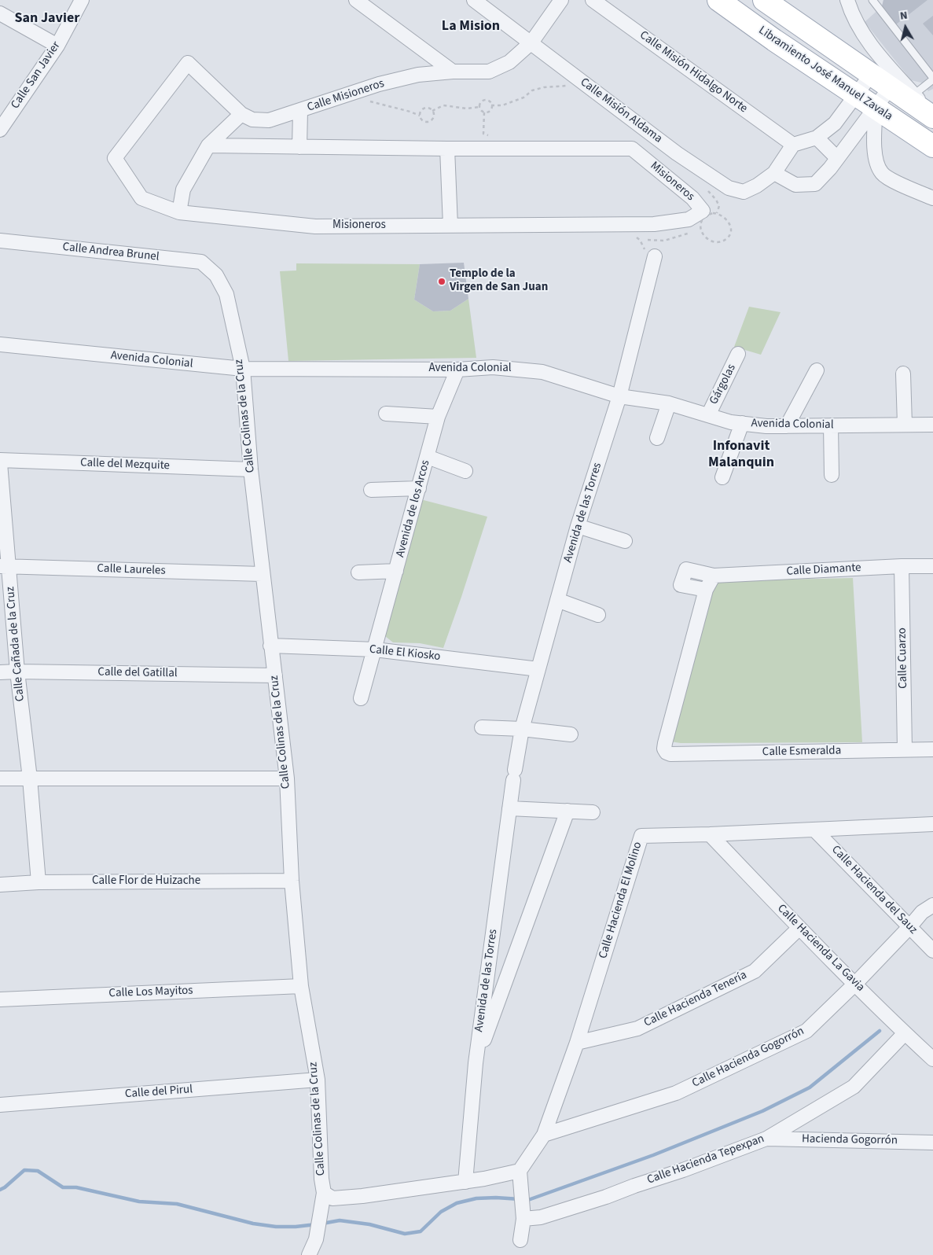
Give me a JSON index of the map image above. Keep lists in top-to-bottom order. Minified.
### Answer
{"streets":{"main road":["Libramiento José Manuel Zavala"],"street":["Calle Misión Hidalgo Norte","Calle San Javier","Calle Misioneros","Calle Misión Aldama","Misioneros","Calle Andrea Brunel","Avenida Colonial","Gárgolas","Calle Colinas de la Cruz","Calle del Mezquite","Avenida de los Arcos","Avenida de las Torres","Calle Laureles","Calle Diamante","Calle Cañada de la Cruz","Calle El Kiosko","Calle Cuarzo","Calle del Gatillal","Calle Esmeralda","Calle Flor de Huizache","Calle Hacienda del Sauz","Calle Hacienda El Molino","Calle Hacienda La Gavia","Calle Los Mayitos","Calle Hacienda Tenería","Calle Hacienda Gogorrón","Calle del Pirul","Hacienda Gogorrón","Calle Hacienda Tepexpan"]},"crossings":[["Calle Misión Hidalgo Norte","Calle Misión Aldama"],["Calle Misioneros","Calle Misión Aldama"],["Calle Misioneros","Misioneros"],["Calle Andrea Brunel","Calle Colinas de la Cruz"],["Avenida Colonial","Gárgolas"],["Avenida Colonial","Calle Colinas de la Cruz"],["Avenida Colonial","Avenida de los Arcos"],["Avenida Colonial","Avenida de las Torres"],["Calle Colinas de la Cruz","Calle del Mezquite"],["Calle Colinas de la Cruz","Calle Laureles"],["Calle Colinas de la Cruz","Calle El Kiosko"],["Calle Colinas de la Cruz","Calle del Gatillal"],["Calle Colinas de la Cruz","Calle Flor de Huizache"],["Calle Colinas de la Cruz","Calle Los Mayitos"],["Calle Colinas de la Cruz","Calle del Pirul"],["Calle del Mezquite","Calle Cañada de la Cruz"],["Avenida de los Arcos","Calle El Kiosko"],["Avenida de las Torres","Calle El Kiosko"],["Calle Laureles","Calle Cañada de la Cruz"],["Calle Diamante","Calle Cuarzo"],["Calle Diamante","Calle Esmeralda"],["Calle Cañada de la Cruz","Calle del Gatillal"],["Calle Cañada de la Cruz","Calle Flor de Huizache"],["Calle Cuarzo","Calle Esmeralda"],["Calle Hacienda del Sauz","Calle Hacienda El Molino"],["Calle Hacienda del Sauz","Calle Hacienda Gogorrón"],["Calle Hacienda El Molino","Calle Hacienda La Gavia"],["Calle Hacienda El Molino","Calle Hacienda Tenería"],["Calle Hacienda El Molino","Calle Hacienda Gogorrón"],["Calle Hacienda La Gavia","Calle Hacienda Tenería"],["Calle Hacienda La Gavia","Calle Hacienda Gogorrón"],["Calle Hacienda La Gavia","Calle Hacienda Tepexpan"],["Hacienda Gogorrón","Calle Hacienda Tepexpan"]],"districts":["San Javier","La Mision","Infonavit Malanquin"],"places":["Templo de la Virgen de San Juan"],"north":"top"}
